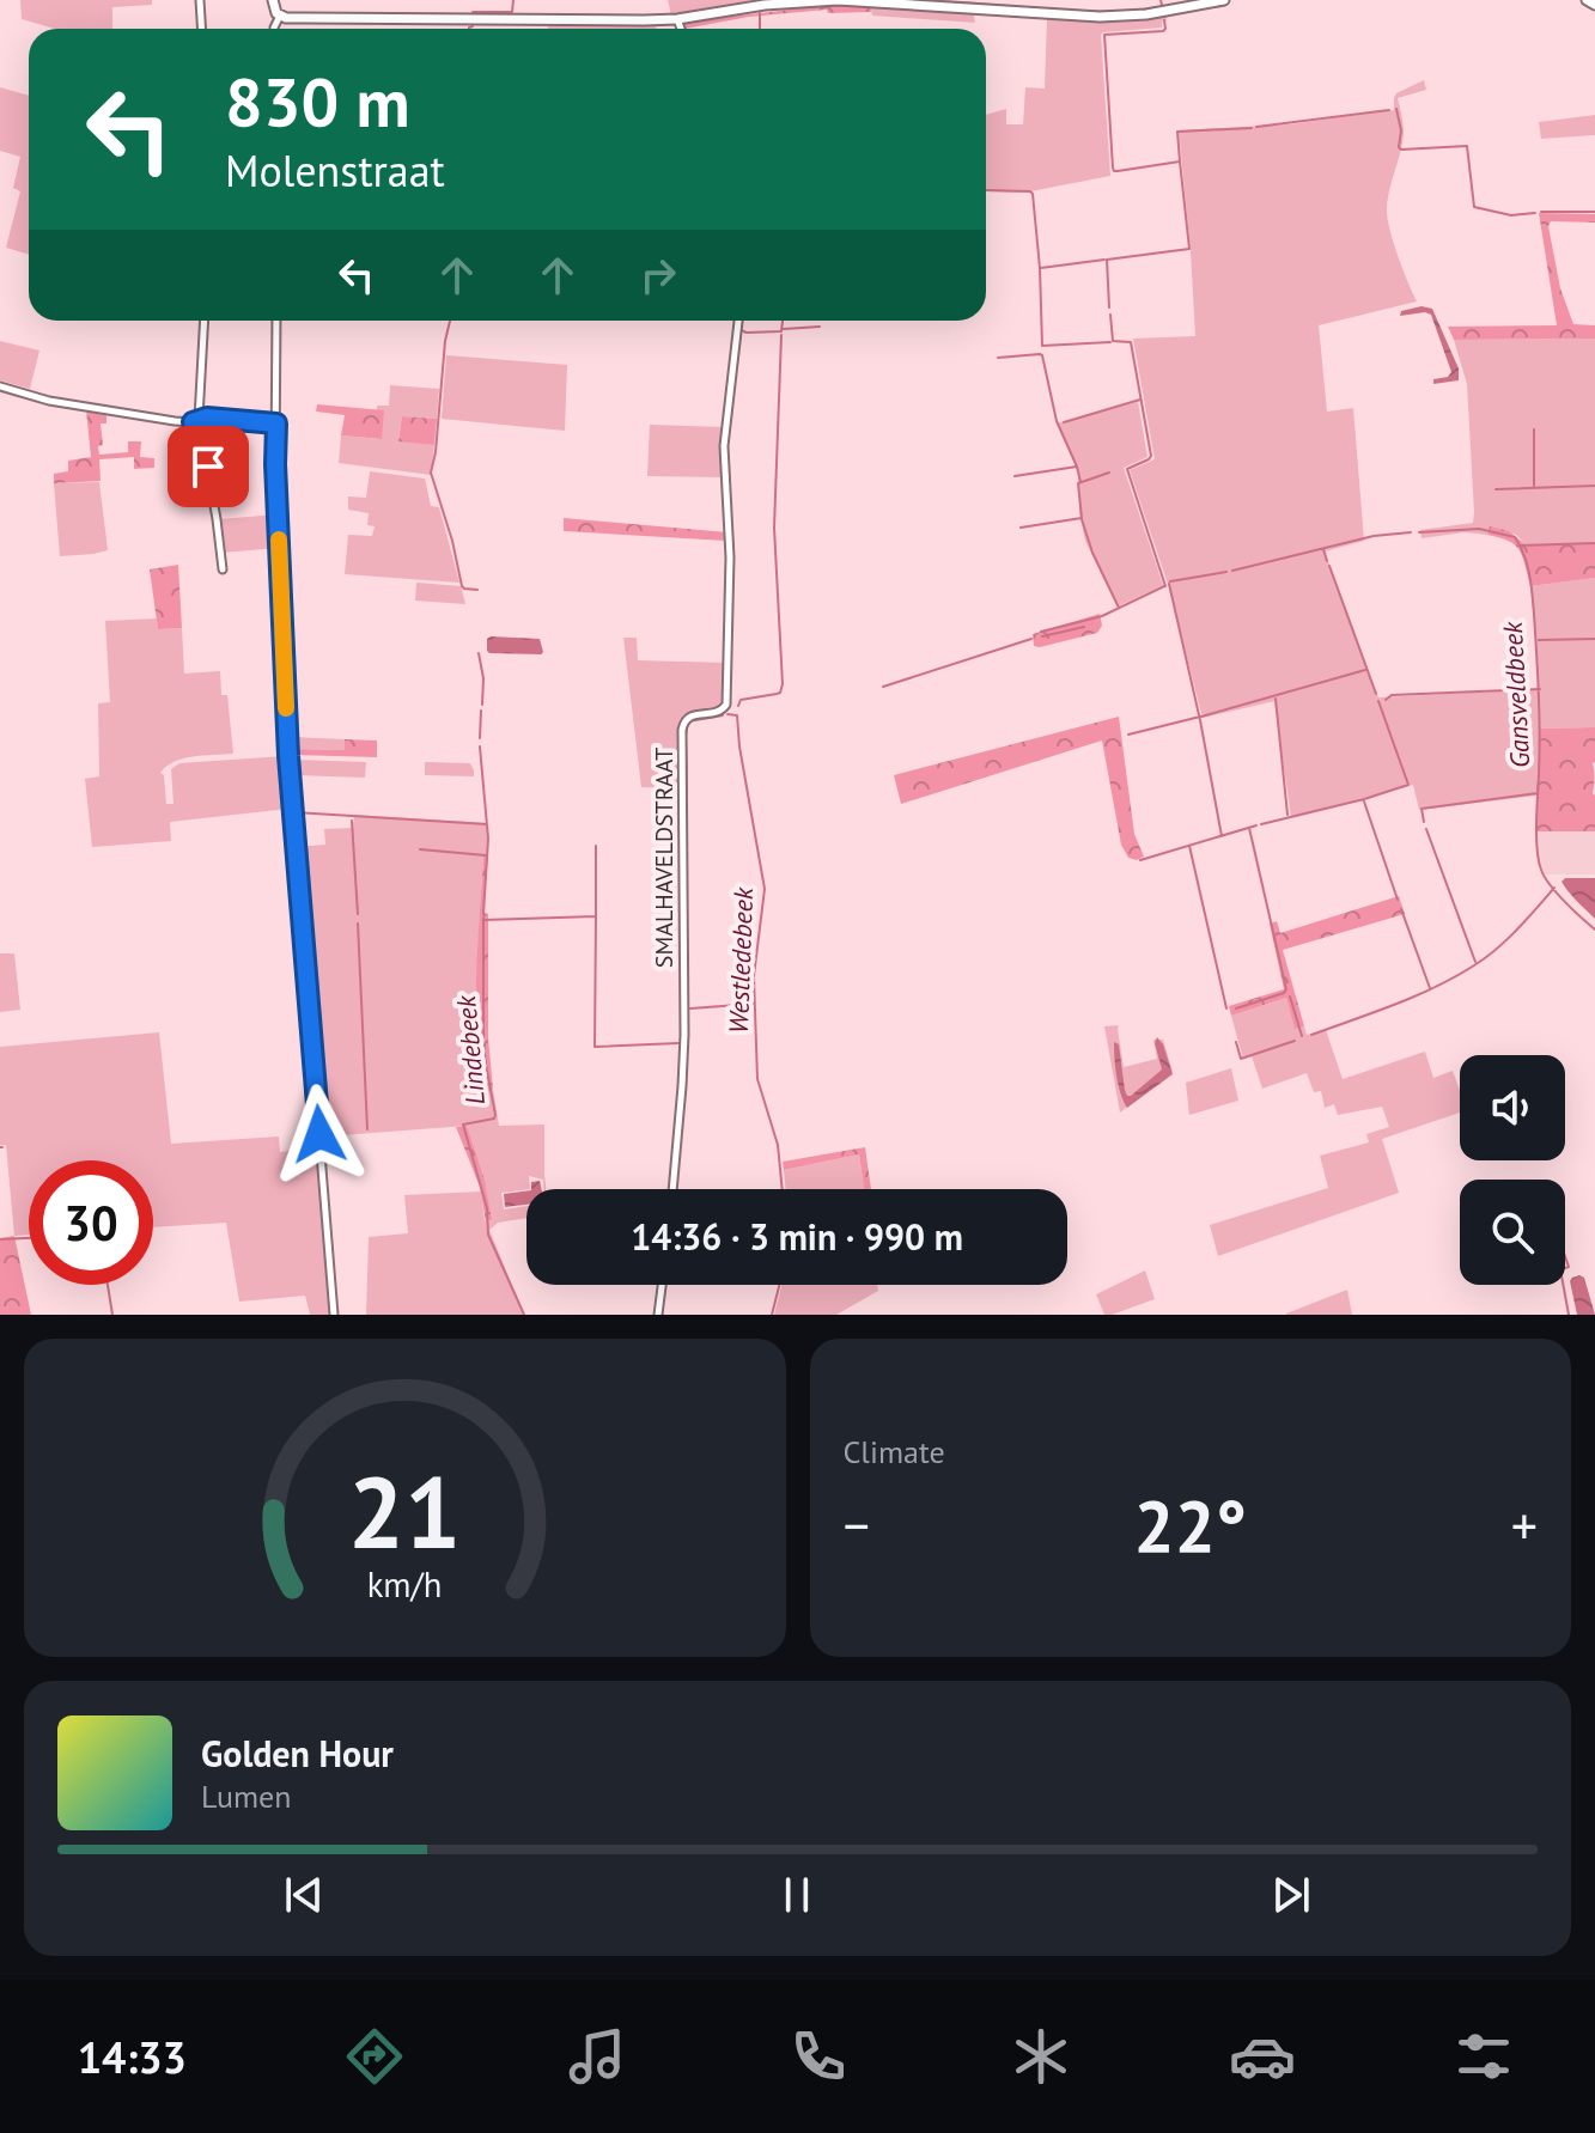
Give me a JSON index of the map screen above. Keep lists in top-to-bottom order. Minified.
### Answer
{"streets":{"street":["SMALHAVELDSTRAAT"]},"water":["Gansveldbeek","Westledebeek","Lindebeek"],"page":{"turn":["830 m","Molenstraat"],"limit":"30","trip":"14:36 · 3 min · 990 m","tile":"Climate","heat":["−","22°","+"],"song":["Golden Hour","Lumen"],"tabs":"14:33","gauge":["21","km/h"]}}
